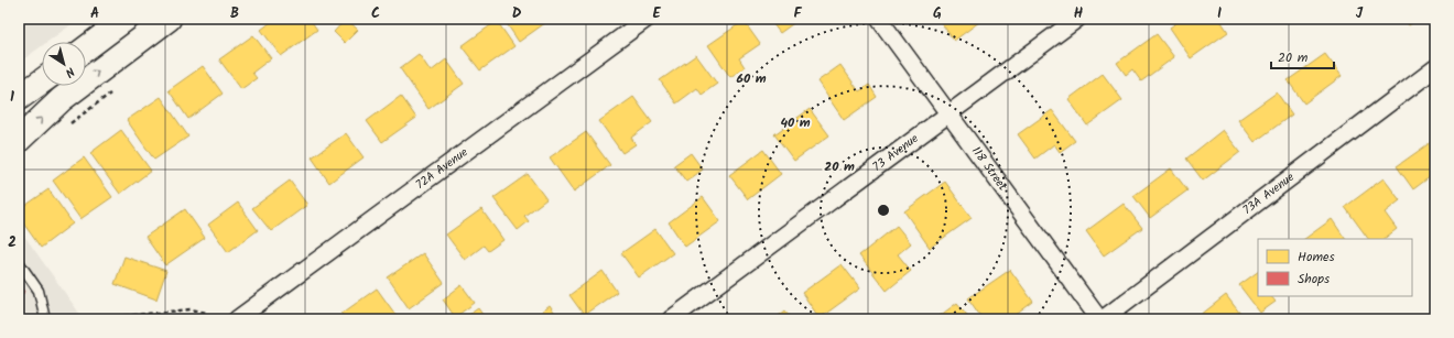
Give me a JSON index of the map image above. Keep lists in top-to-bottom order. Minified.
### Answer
{"streets":{"street":["73 Avenue","72A Avenue","118 Street","73A Avenue"]},"crossings":[["73 Avenue","118 Street"],["118 Street","73A Avenue"]],"legend":["Homes","Shops"],"scale_bar":"20 m","north":"bottom right","grid":{"columns":["A","B","C","D","E","F","G","H","I","J"],"rows":["1","2"]},"rings":["60 m","40 m","20 m"]}
